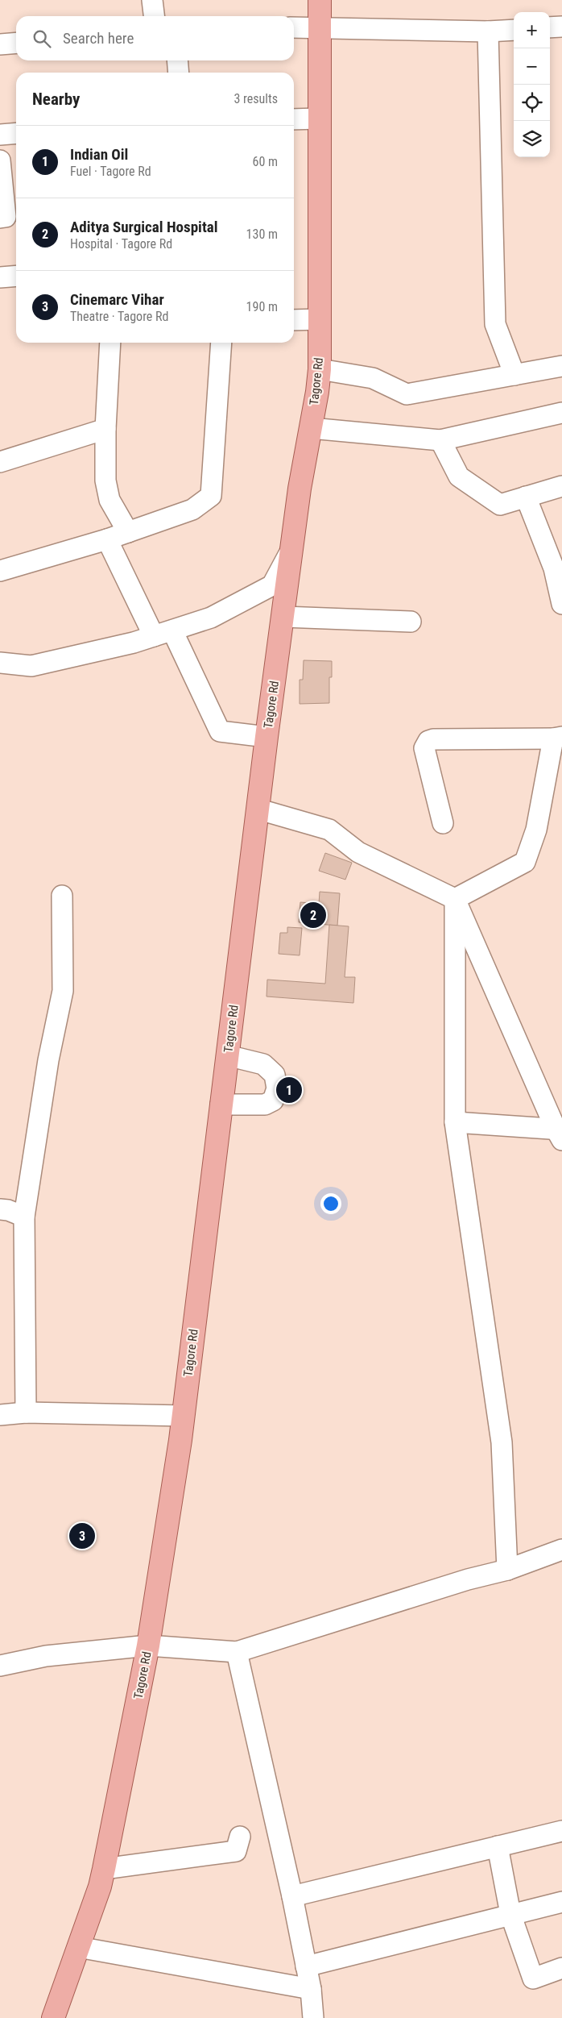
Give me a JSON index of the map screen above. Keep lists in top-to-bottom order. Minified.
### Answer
{"streets":{"main road":["Tagore Rd"]},"page":{"map_buttons":["+","−"],"search":"Search here","heading":["Nearby","3 results"],"list":[{"mark":"1","name":"Indian Oil","note":"Fuel · Tagore Rd","value":"60 m"},{"mark":"2","name":"Aditya Surgical Hospital","note":"Hospital · Tagore Rd","value":"130 m"},{"mark":"3","name":"Cinemarc Vihar","note":"Theatre · Tagore Rd","value":"190 m"}],"pins":["2","1","3"]}}
